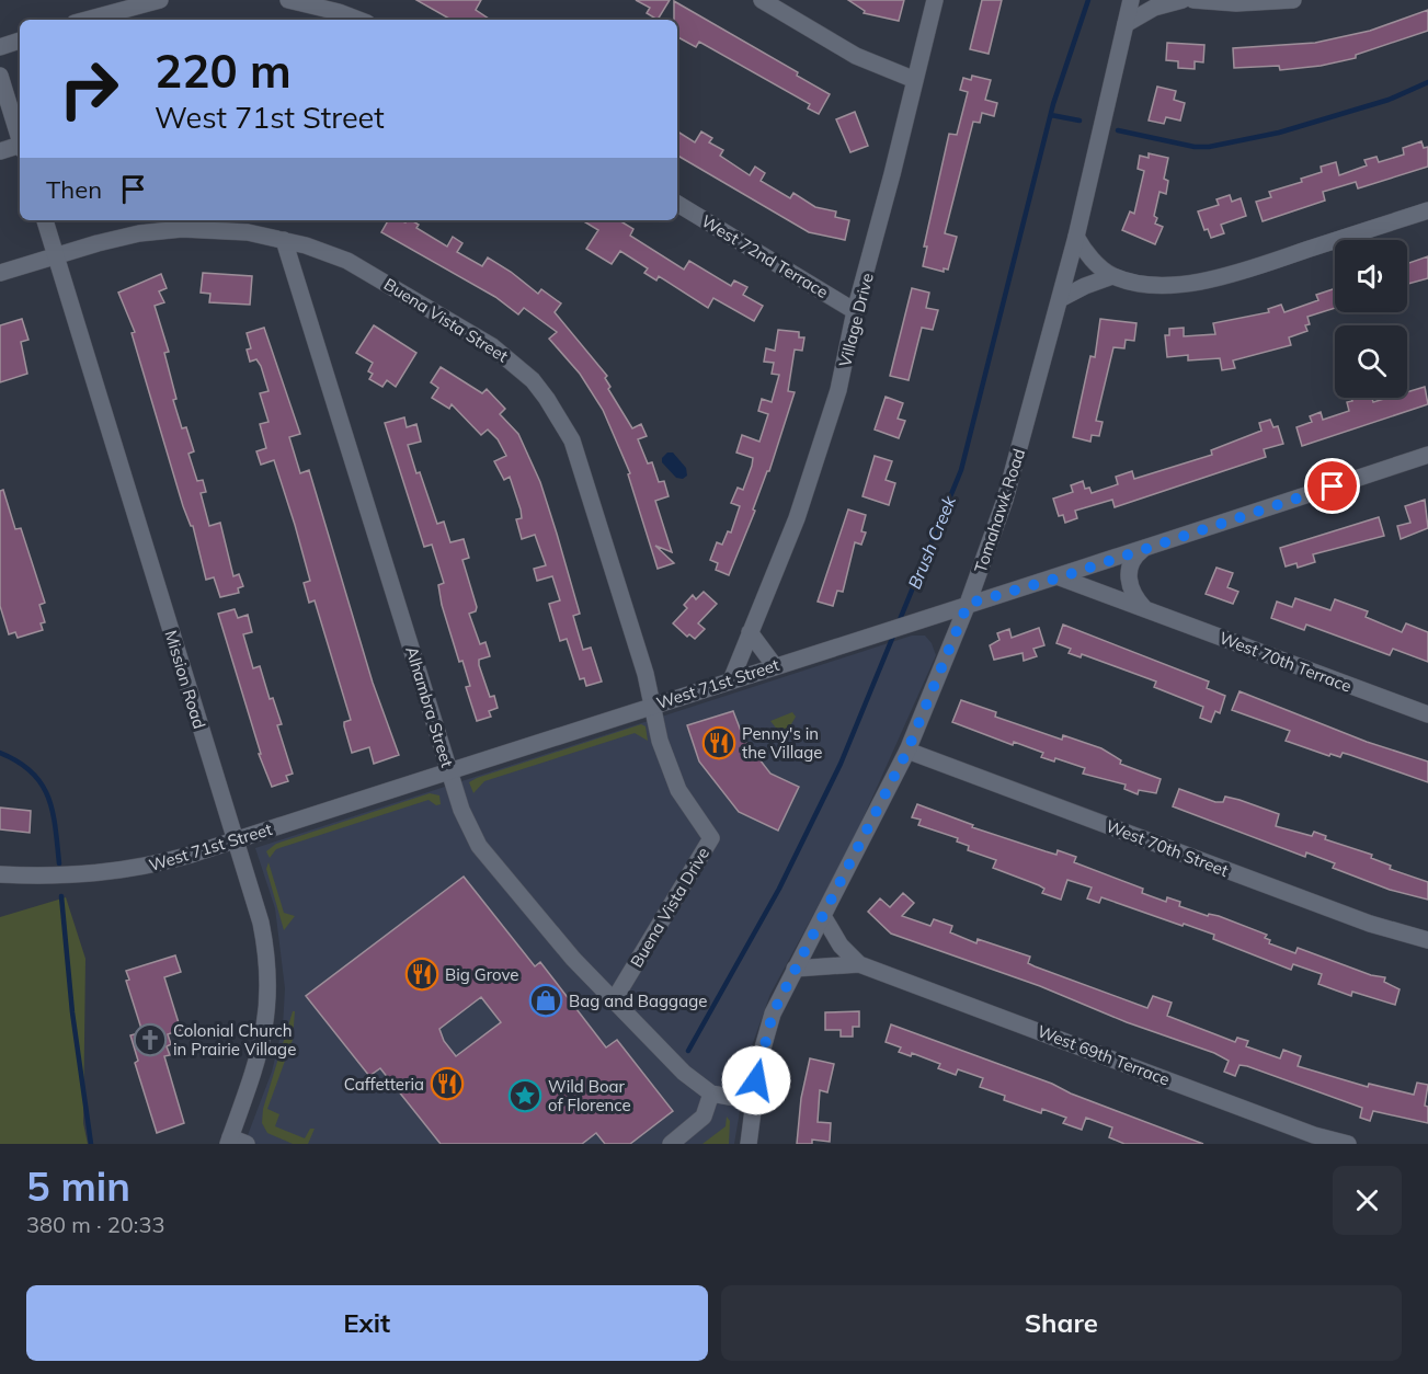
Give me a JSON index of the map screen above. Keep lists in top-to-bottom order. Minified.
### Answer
{"streets":{"street":["West 72nd Terrace","Buena Vista Street","Village Drive","Tomahawk Road","West 70th Terrace","Mission Road","West 71st Street","Alhambra Street","West 70th Street","Buena Vista Drive","West 69th Terrace"]},"crossings":[["West 72nd Terrace","Village Drive"],["Buena Vista Street","Mission Road"],["Buena Vista Street","West 71st Street"],["Buena Vista Street","Alhambra Street"],["Buena Vista Street","Buena Vista Drive"],["Village Drive","West 71st Street"],["Tomahawk Road","West 71st Street"],["Tomahawk Road","West 70th Street"],["Tomahawk Road","West 69th Terrace"],["West 70th Terrace","West 71st Street"],["Mission Road","West 71st Street"],["West 71st Street","Alhambra Street"],["West 71st Street","Buena Vista Drive"],["Alhambra Street","Buena Vista Drive"]],"water":["Brush Creek"],"places":{"restaurant":["Penny's in the Village","Big Grove","Caffetteria"],"shop":["Bag and Baggage"],"church":["Colonial Church in Prairie Village"],"place":["Wild Boar of Florence"]},"page":{"turn":["220 m","West 71st Street"],"then":"Then","heading":["5 min","380 m · 20:33"],"buttons":["Exit","Share"]}}
